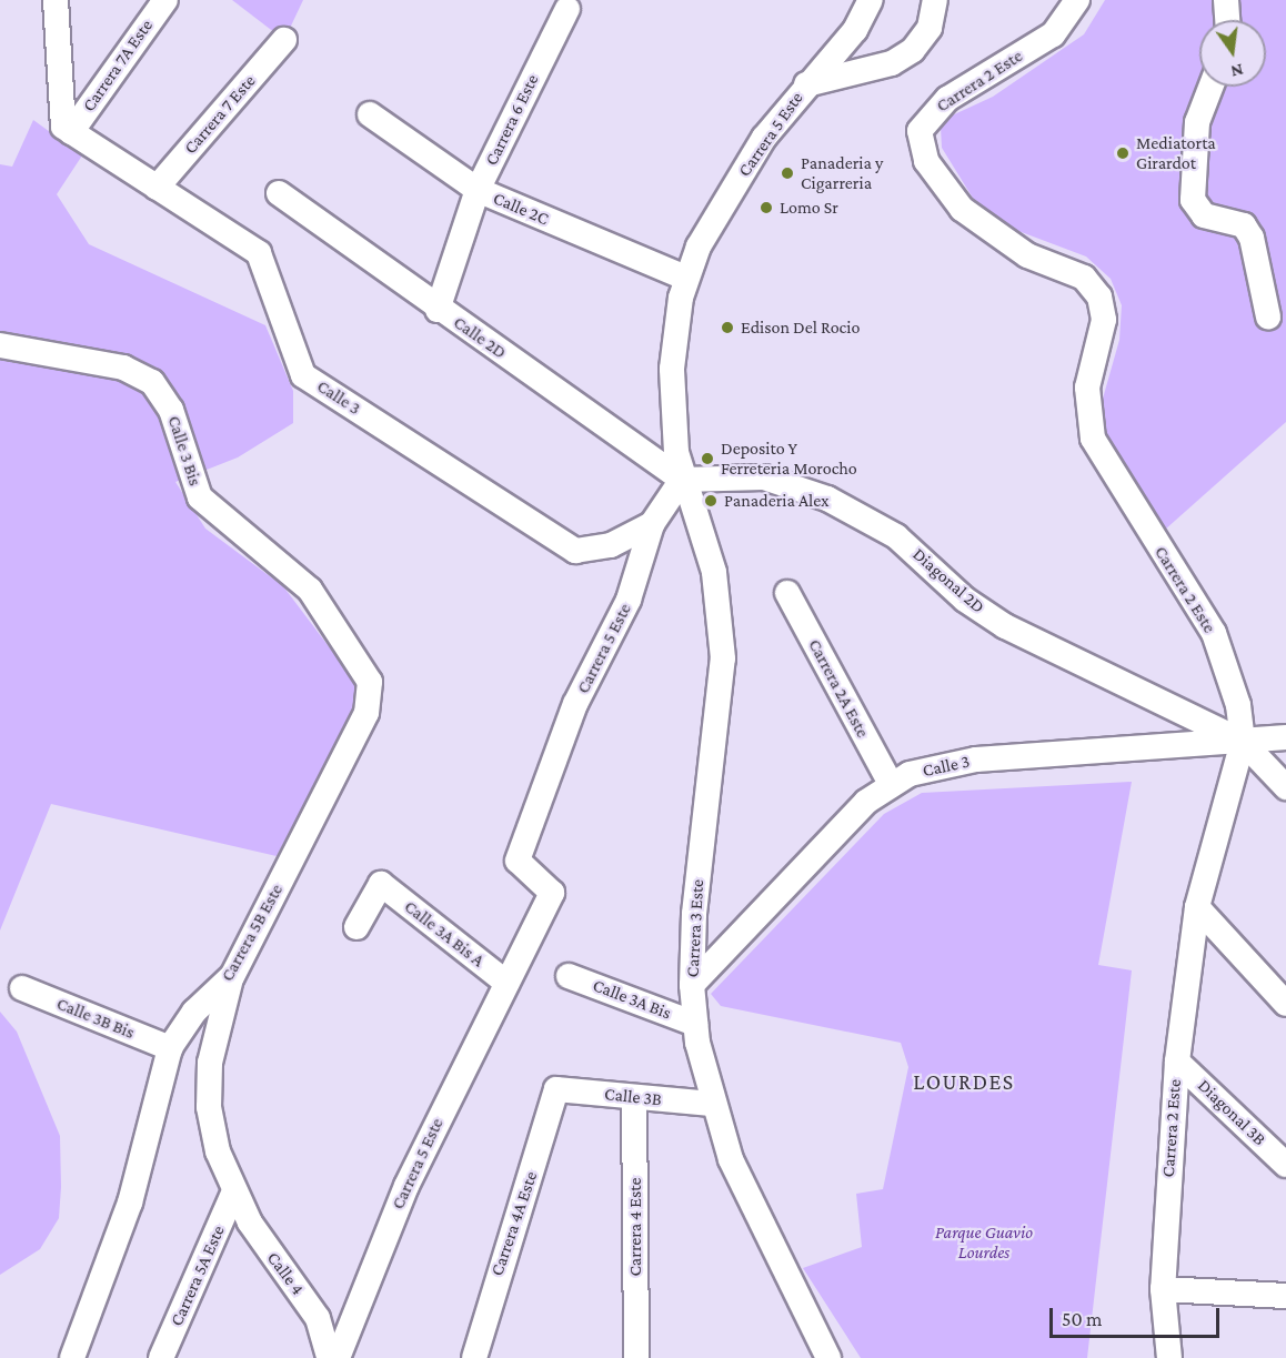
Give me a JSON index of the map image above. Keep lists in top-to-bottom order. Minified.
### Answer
{"streets":{"street":["Carrera 7A Este","Carrera 2 Este","Carrera 7 Este","Carrera 6 Este","Carrera 5 Este","Calle 2C","Calle 2D","Calle 3","Calle 3 Bis","Diagonal 2D","Carrera 2A Este","Carrera 3 Este","Carrera 5B Este","Calle 3A Bis A","Calle 3A Bis","Calle 3B Bis","Calle 3B","Diagonal 3B","Carrera 4A Este","Carrera 4 Este","Calle 4","Carrera 5A Este"]},"crossings":[["Carrera 7A Este","Calle 3"],["Carrera 2 Este","Calle 3"],["Carrera 2 Este","Diagonal 2D"],["Carrera 2 Este","Diagonal 3B"],["Carrera 7 Este","Calle 3"],["Carrera 6 Este","Calle 2C"],["Carrera 6 Este","Calle 2D"],["Carrera 5 Este","Calle 2C"],["Carrera 5 Este","Calle 2D"],["Carrera 5 Este","Calle 3"],["Carrera 5 Este","Diagonal 2D"],["Carrera 5 Este","Carrera 3 Este"],["Carrera 5 Este","Calle 3A Bis A"],["Calle 2D","Diagonal 2D"],["Calle 2D","Carrera 3 Este"],["Calle 3","Diagonal 2D"],["Calle 3","Carrera 2A Este"],["Calle 3","Carrera 3 Este"],["Calle 3 Bis","Carrera 5B Este"],["Diagonal 2D","Carrera 3 Este"],["Carrera 3 Este","Calle 3A Bis"],["Carrera 3 Este","Calle 3B"],["Carrera 5B Este","Calle 3B Bis"],["Carrera 5B Este","Calle 4"],["Calle 3B","Carrera 4A Este"],["Calle 3B","Carrera 4 Este"],["Calle 4","Carrera 5A Este"]],"districts":["LOURDES"],"parks":["Parque Guavio Lourdes"],"places":["Mediatorta Girardot","Panaderia y Cigarreria","Lomo Sr","Edison Del Rocio","Deposito Y Ferreteria Morocho","Panaderia Alex"],"scale_bar":"50 m","north":"bottom"}
